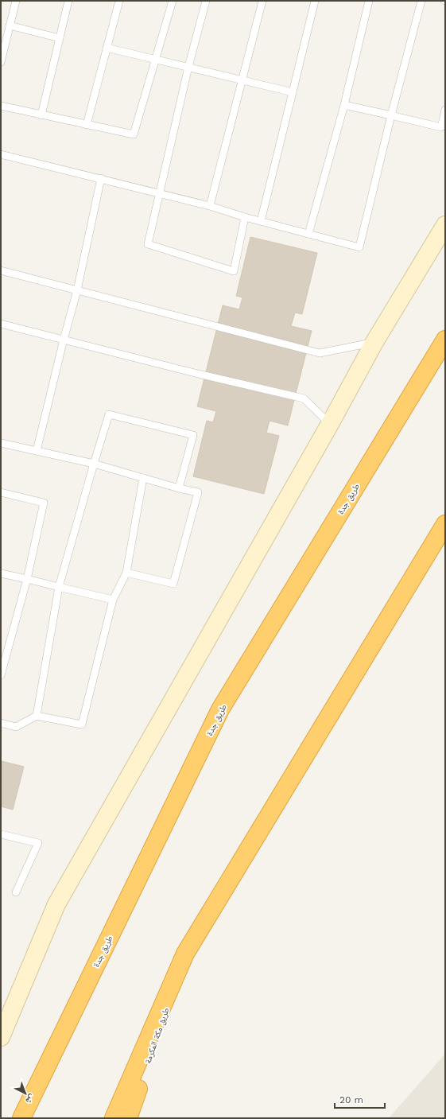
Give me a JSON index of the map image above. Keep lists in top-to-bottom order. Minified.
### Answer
{"streets":{"highway":["طريق جدة","طريق مكة المكرمة"]},"scale_bar":"20 m","north":"bottom right"}
